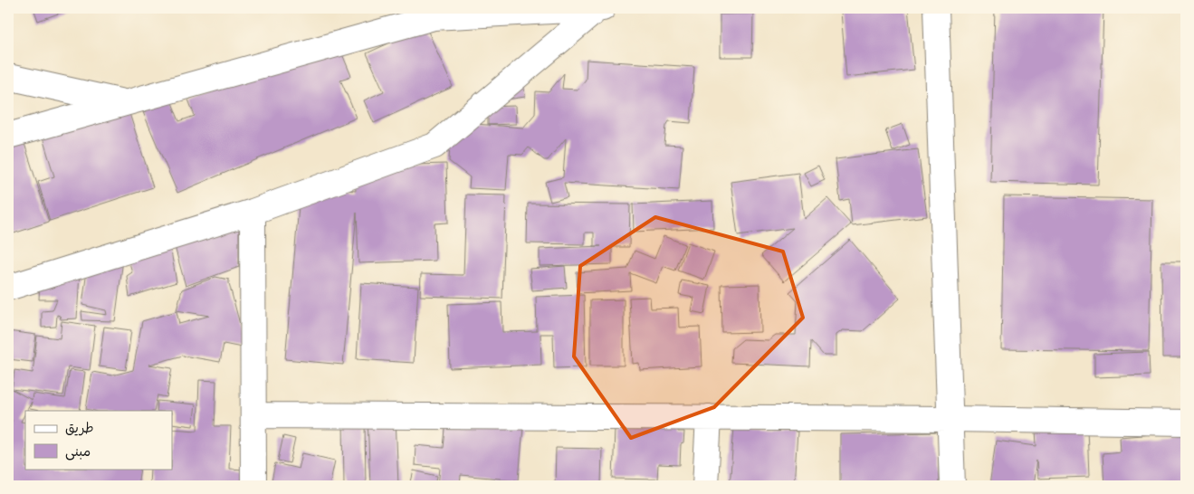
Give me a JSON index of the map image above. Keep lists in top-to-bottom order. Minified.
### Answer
{"legend":["طريق","مبنى"]}
